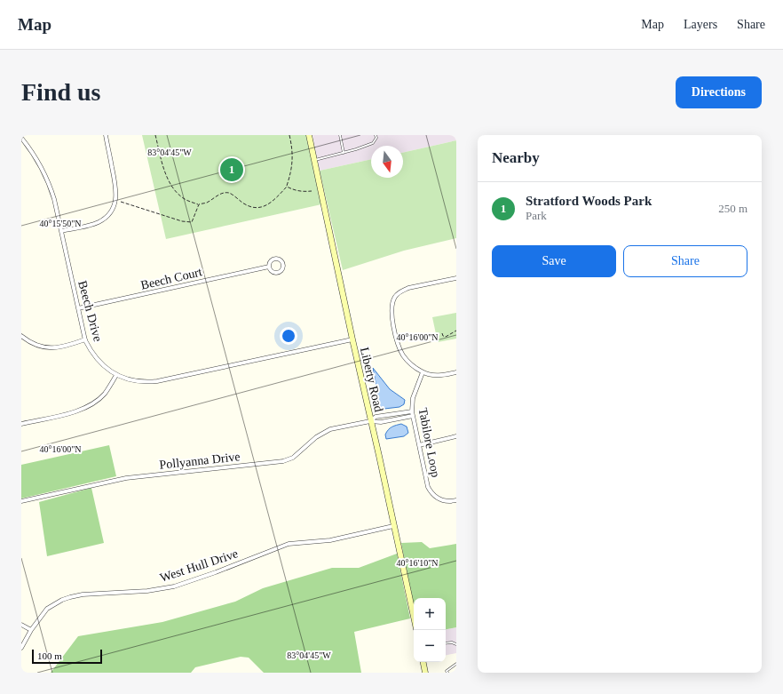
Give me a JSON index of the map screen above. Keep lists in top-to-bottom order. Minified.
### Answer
{"streets":{"street":["Beech Court","Beech Drive","Liberty Road","Tabilore Loop","Pollyanna Drive","West Hull Drive"]},"crossings":[["Beech Court","Beech Drive"],["Beech Drive","Liberty Road"],["Liberty Road","Pollyanna Drive"],["Liberty Road","West Hull Drive"]],"scale_bar":"100 m","north":"bottom","page":{"header":"Map","nav":["Map","Layers","Share"],"buttons":["Directions",["Save","Share"]],"title":"Find us","heading":"Nearby","pins":"1","list":[{"mark":"1","name":"Stratford Woods Park","note":"Park","value":"250 m"}],"map_buttons":["+","−"],"scale":"100 m"},"coordinates":["83°04'45\"W","40°15'50\"N","40°16'00\"N","40°16'10\"N"]}
